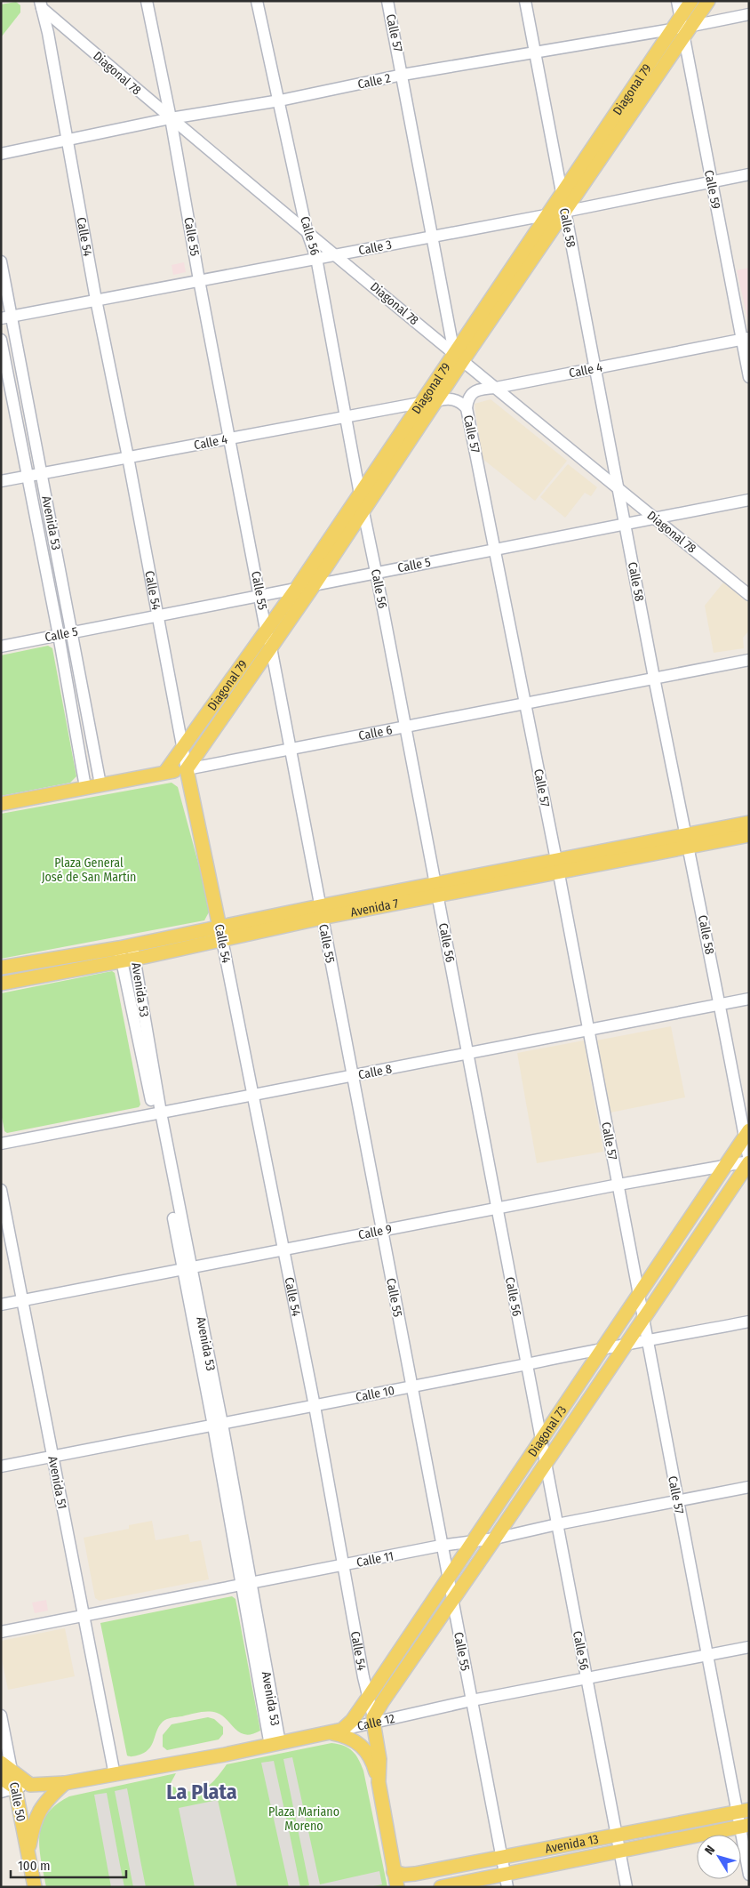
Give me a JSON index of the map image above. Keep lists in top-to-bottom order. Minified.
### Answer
{"streets":{"main road":["Diagonal 79","Calle 54","Calle 6","Avenida 7","Diagonal 73","Calle 12","Calle 50","Avenida 13"],"street":["Calle 57","Diagonal 78","Calle 2","Calle 59","Calle 58","Calle 56","Calle 55","Calle 3","Calle 4","Avenida 53","Calle 5","Calle 8","Calle 9","Calle 10","Avenida 51","Calle 11"]},"crossings":[["Calle 57","Diagonal 78"],["Calle 57","Calle 2"],["Calle 57","Diagonal 79"],["Calle 57","Calle 3"],["Calle 57","Calle 4"],["Calle 57","Calle 5"],["Calle 57","Calle 6"],["Calle 57","Avenida 7"],["Calle 57","Calle 8"],["Calle 57","Calle 9"],["Calle 57","Calle 10"],["Calle 57","Diagonal 73"],["Calle 57","Calle 11"],["Calle 57","Calle 12"],["Calle 57","Avenida 13"],["Diagonal 78","Calle 2"],["Diagonal 78","Diagonal 79"],["Diagonal 78","Calle 58"],["Diagonal 78","Calle 56"],["Diagonal 78","Calle 54"],["Diagonal 78","Calle 55"],["Diagonal 78","Calle 3"],["Diagonal 78","Calle 4"],["Diagonal 78","Calle 5"],["Calle 2","Diagonal 79"],["Calle 2","Calle 59"],["Calle 2","Calle 58"],["Calle 2","Calle 56"],["Calle 2","Calle 54"],["Calle 2","Calle 55"],["Diagonal 79","Calle 59"],["Diagonal 79","Calle 58"],["Diagonal 79","Calle 56"],["Diagonal 79","Calle 54"],["Diagonal 79","Calle 55"],["Diagonal 79","Calle 3"],["Diagonal 79","Calle 4"],["Diagonal 79","Calle 5"],["Diagonal 79","Calle 6"],["Calle 59","Calle 3"],["Calle 59","Calle 4"],["Calle 58","Calle 3"],["Calle 58","Calle 4"],["Calle 58","Calle 5"],["Calle 58","Calle 6"],["Calle 58","Avenida 7"],["Calle 58","Calle 8"],["Calle 58","Calle 9"],["Calle 58","Diagonal 73"],["Calle 56","Calle 3"],["Calle 56","Calle 4"],["Calle 56","Calle 5"],["Calle 56","Calle 6"],["Calle 56","Avenida 7"],["Calle 56","Calle 8"],["Calle 56","Calle 9"],["Calle 56","Calle 10"],["Calle 56","Diagonal 73"],["Calle 56","Calle 11"],["Calle 56","Calle 12"],["Calle 56","Avenida 13"],["Calle 54","Calle 3"],["Calle 54","Calle 4"],["Calle 54","Calle 5"],["Calle 54","Calle 6"],["Calle 54","Avenida 7"],["Calle 54","Calle 8"],["Calle 54","Calle 9"],["Calle 54","Calle 10"],["Calle 54","Diagonal 73"],["Calle 54","Calle 11"],["Calle 54","Calle 12"],["Calle 54","Avenida 13"],["Calle 55","Calle 3"],["Calle 55","Calle 4"],["Calle 55","Calle 5"],["Calle 55","Calle 6"],["Calle 55","Avenida 7"],["Calle 55","Calle 8"],["Calle 55","Calle 9"],["Calle 55","Calle 10"],["Calle 55","Diagonal 73"],["Calle 55","Calle 11"],["Calle 55","Calle 12"],["Calle 55","Avenida 13"],["Calle 3","Avenida 53"],["Calle 4","Avenida 53"],["Avenida 53","Calle 5"],["Avenida 53","Calle 6"],["Avenida 53","Avenida 7"],["Avenida 53","Calle 8"],["Avenida 53","Calle 9"],["Avenida 53","Calle 10"],["Avenida 53","Calle 11"],["Avenida 53","Calle 12"],["Calle 9","Diagonal 73"],["Calle 9","Avenida 51"],["Calle 10","Diagonal 73"],["Calle 10","Avenida 51"],["Diagonal 73","Calle 11"],["Diagonal 73","Calle 12"],["Avenida 51","Calle 11"],["Avenida 51","Calle 12"],["Calle 12","Calle 50"]],"districts":["La Plata"],"parks":["Plaza General José de San Martín","Plaza Mariano Moreno"],"scale_bar":"100 m","north":"top left"}
